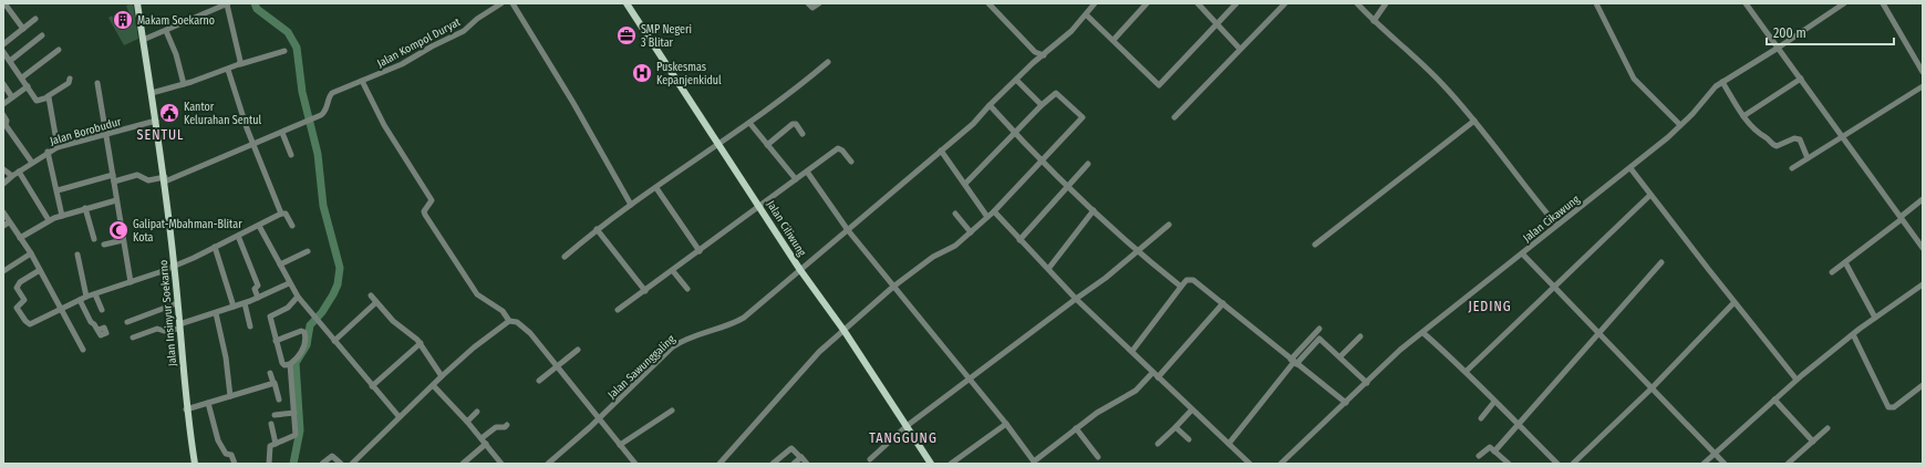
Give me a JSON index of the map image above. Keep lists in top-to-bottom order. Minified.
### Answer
{"streets":{"main road":["Jalan Ciliwung","Jalan Insinyur Soekarno"],"street":["Jalan Kompol Duryat","Jalan Borobudur","Jalan Cikawung","Jalan Sawunggaling"]},"crossings":[["Jalan Kompol Duryat","Jalan Insinyur Soekarno"],["Jalan Borobudur","Jalan Insinyur Soekarno"],["Jalan Ciliwung","Jalan Sawunggaling"]],"districts":["SENTUL","JEDING","TANGGUNG"],"places":{"building":["Makam Soekarno"],"office":["SMP Negeri 3 Blitar"],"hospital":["Puskesmas Kepanjenkidul"],"public building":["Kantor Kelurahan Sentul"],"mosque":["Galipat-Mbahman-Blitar Kota"]},"scale_bar":"200 m"}
